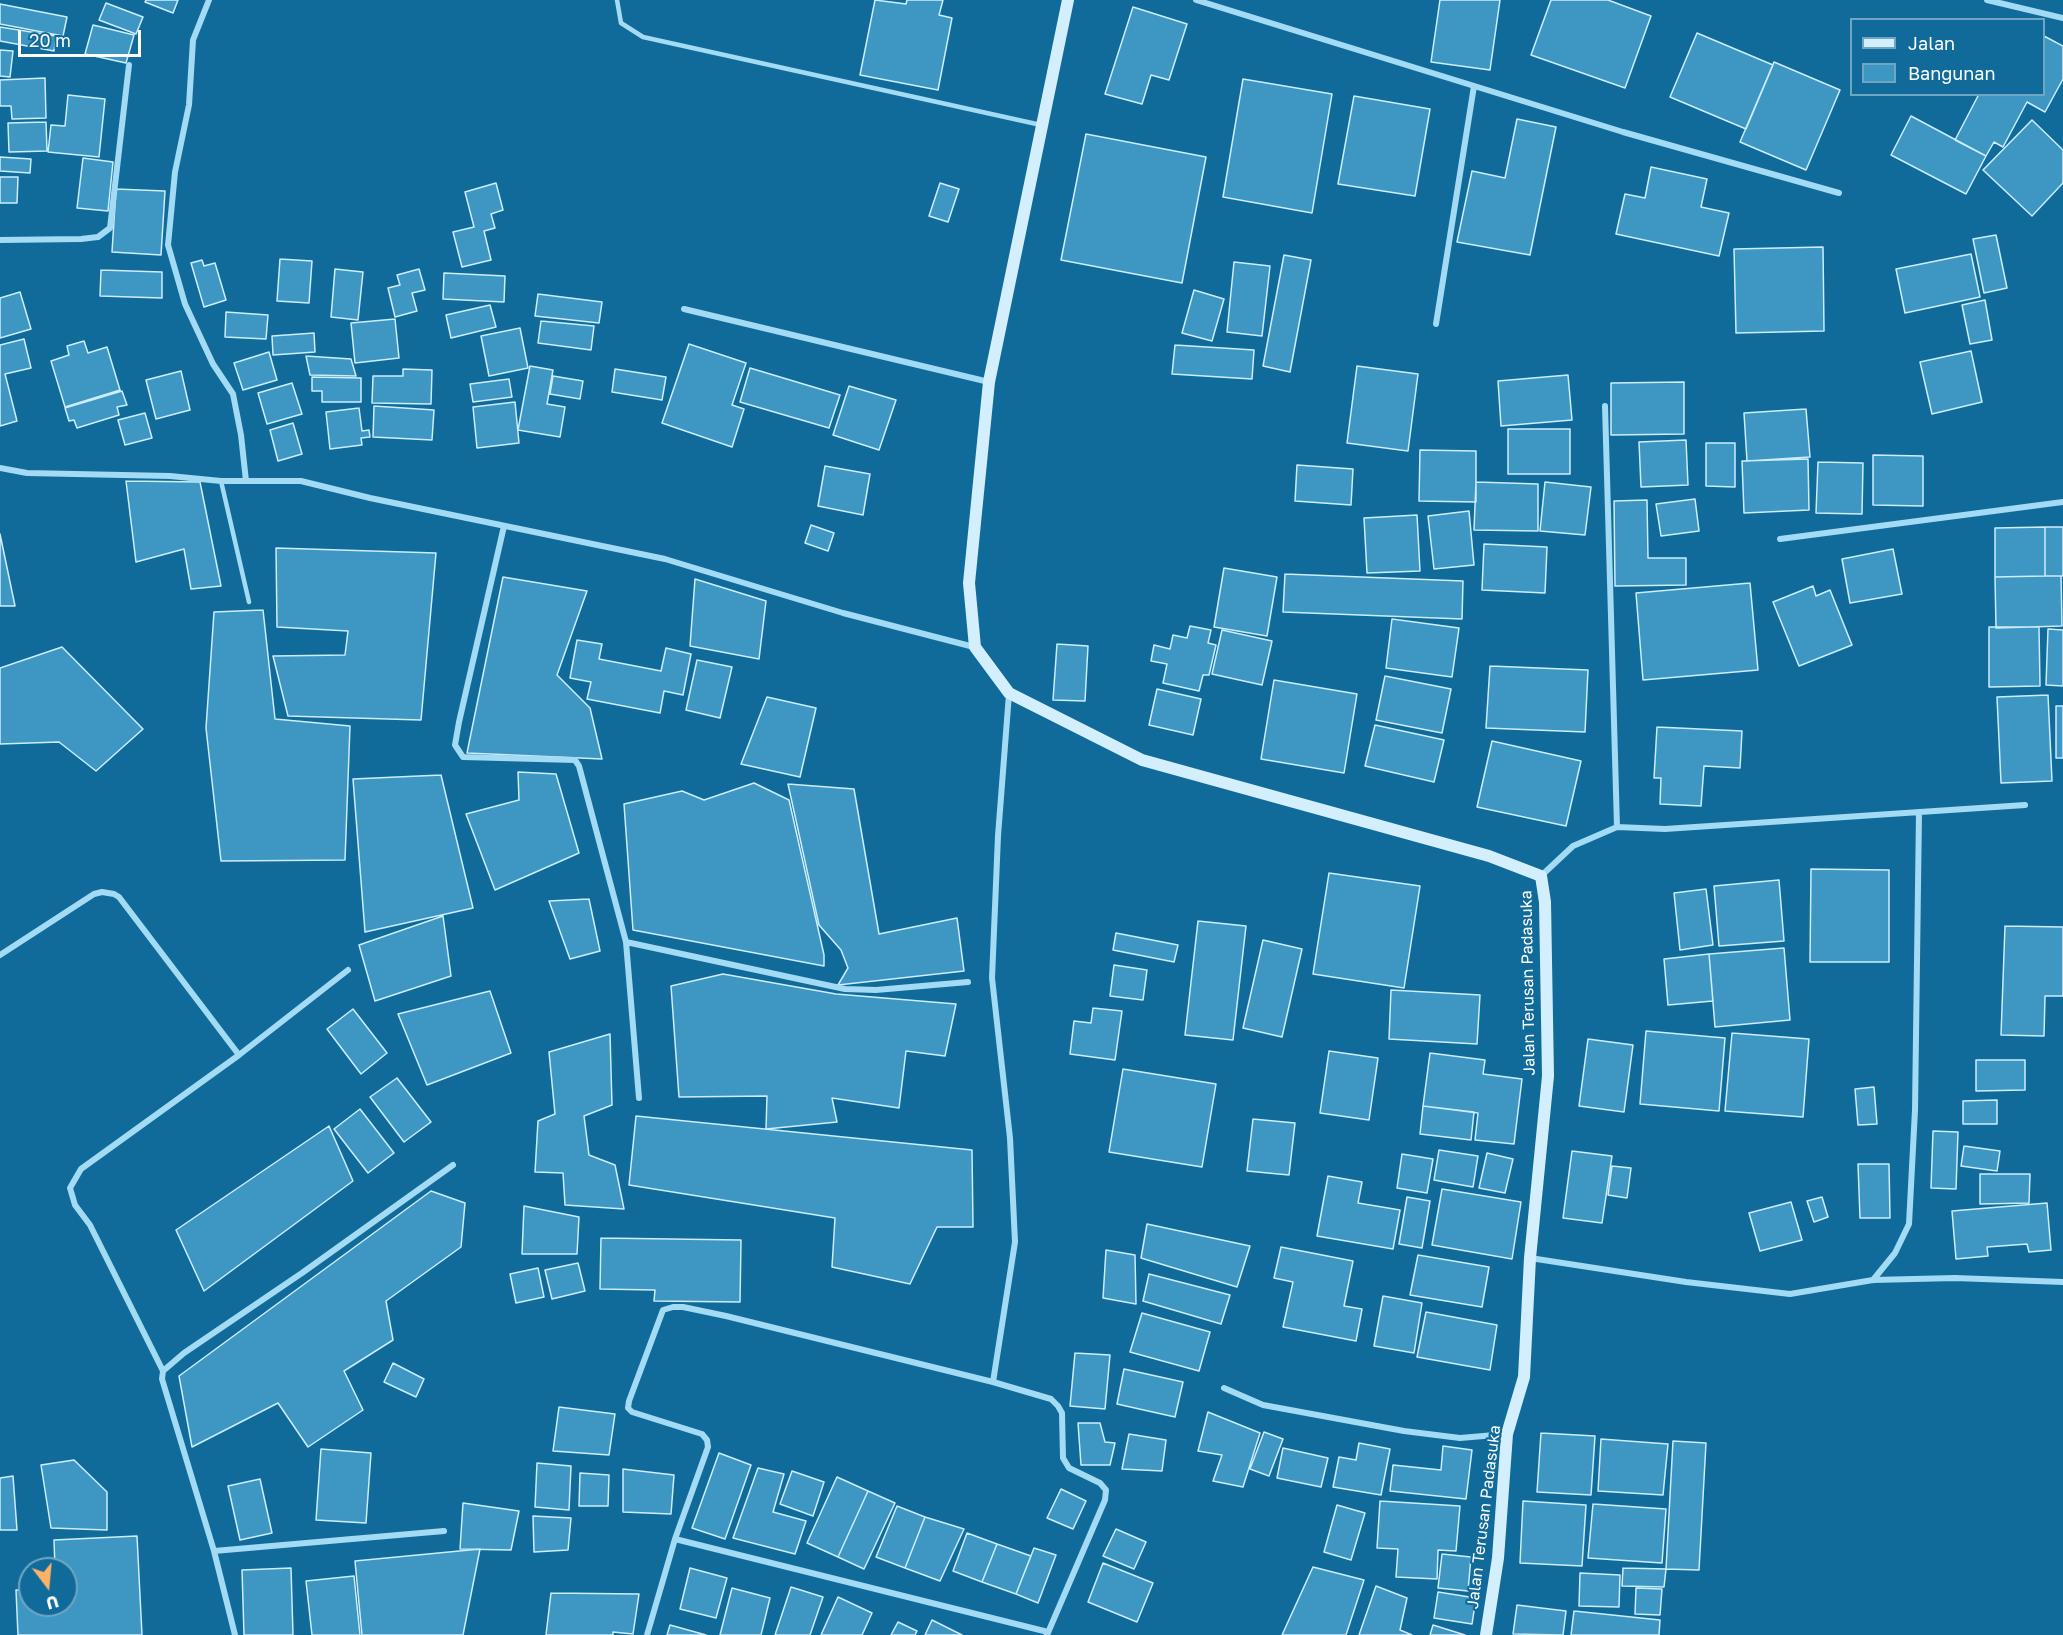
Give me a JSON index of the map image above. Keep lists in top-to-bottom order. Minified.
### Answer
{"streets":{"street":["Jalan Terusan Padasuka"]},"legend":["Jalan","Bangunan"],"scale_bar":"20 m","north":"bottom"}
